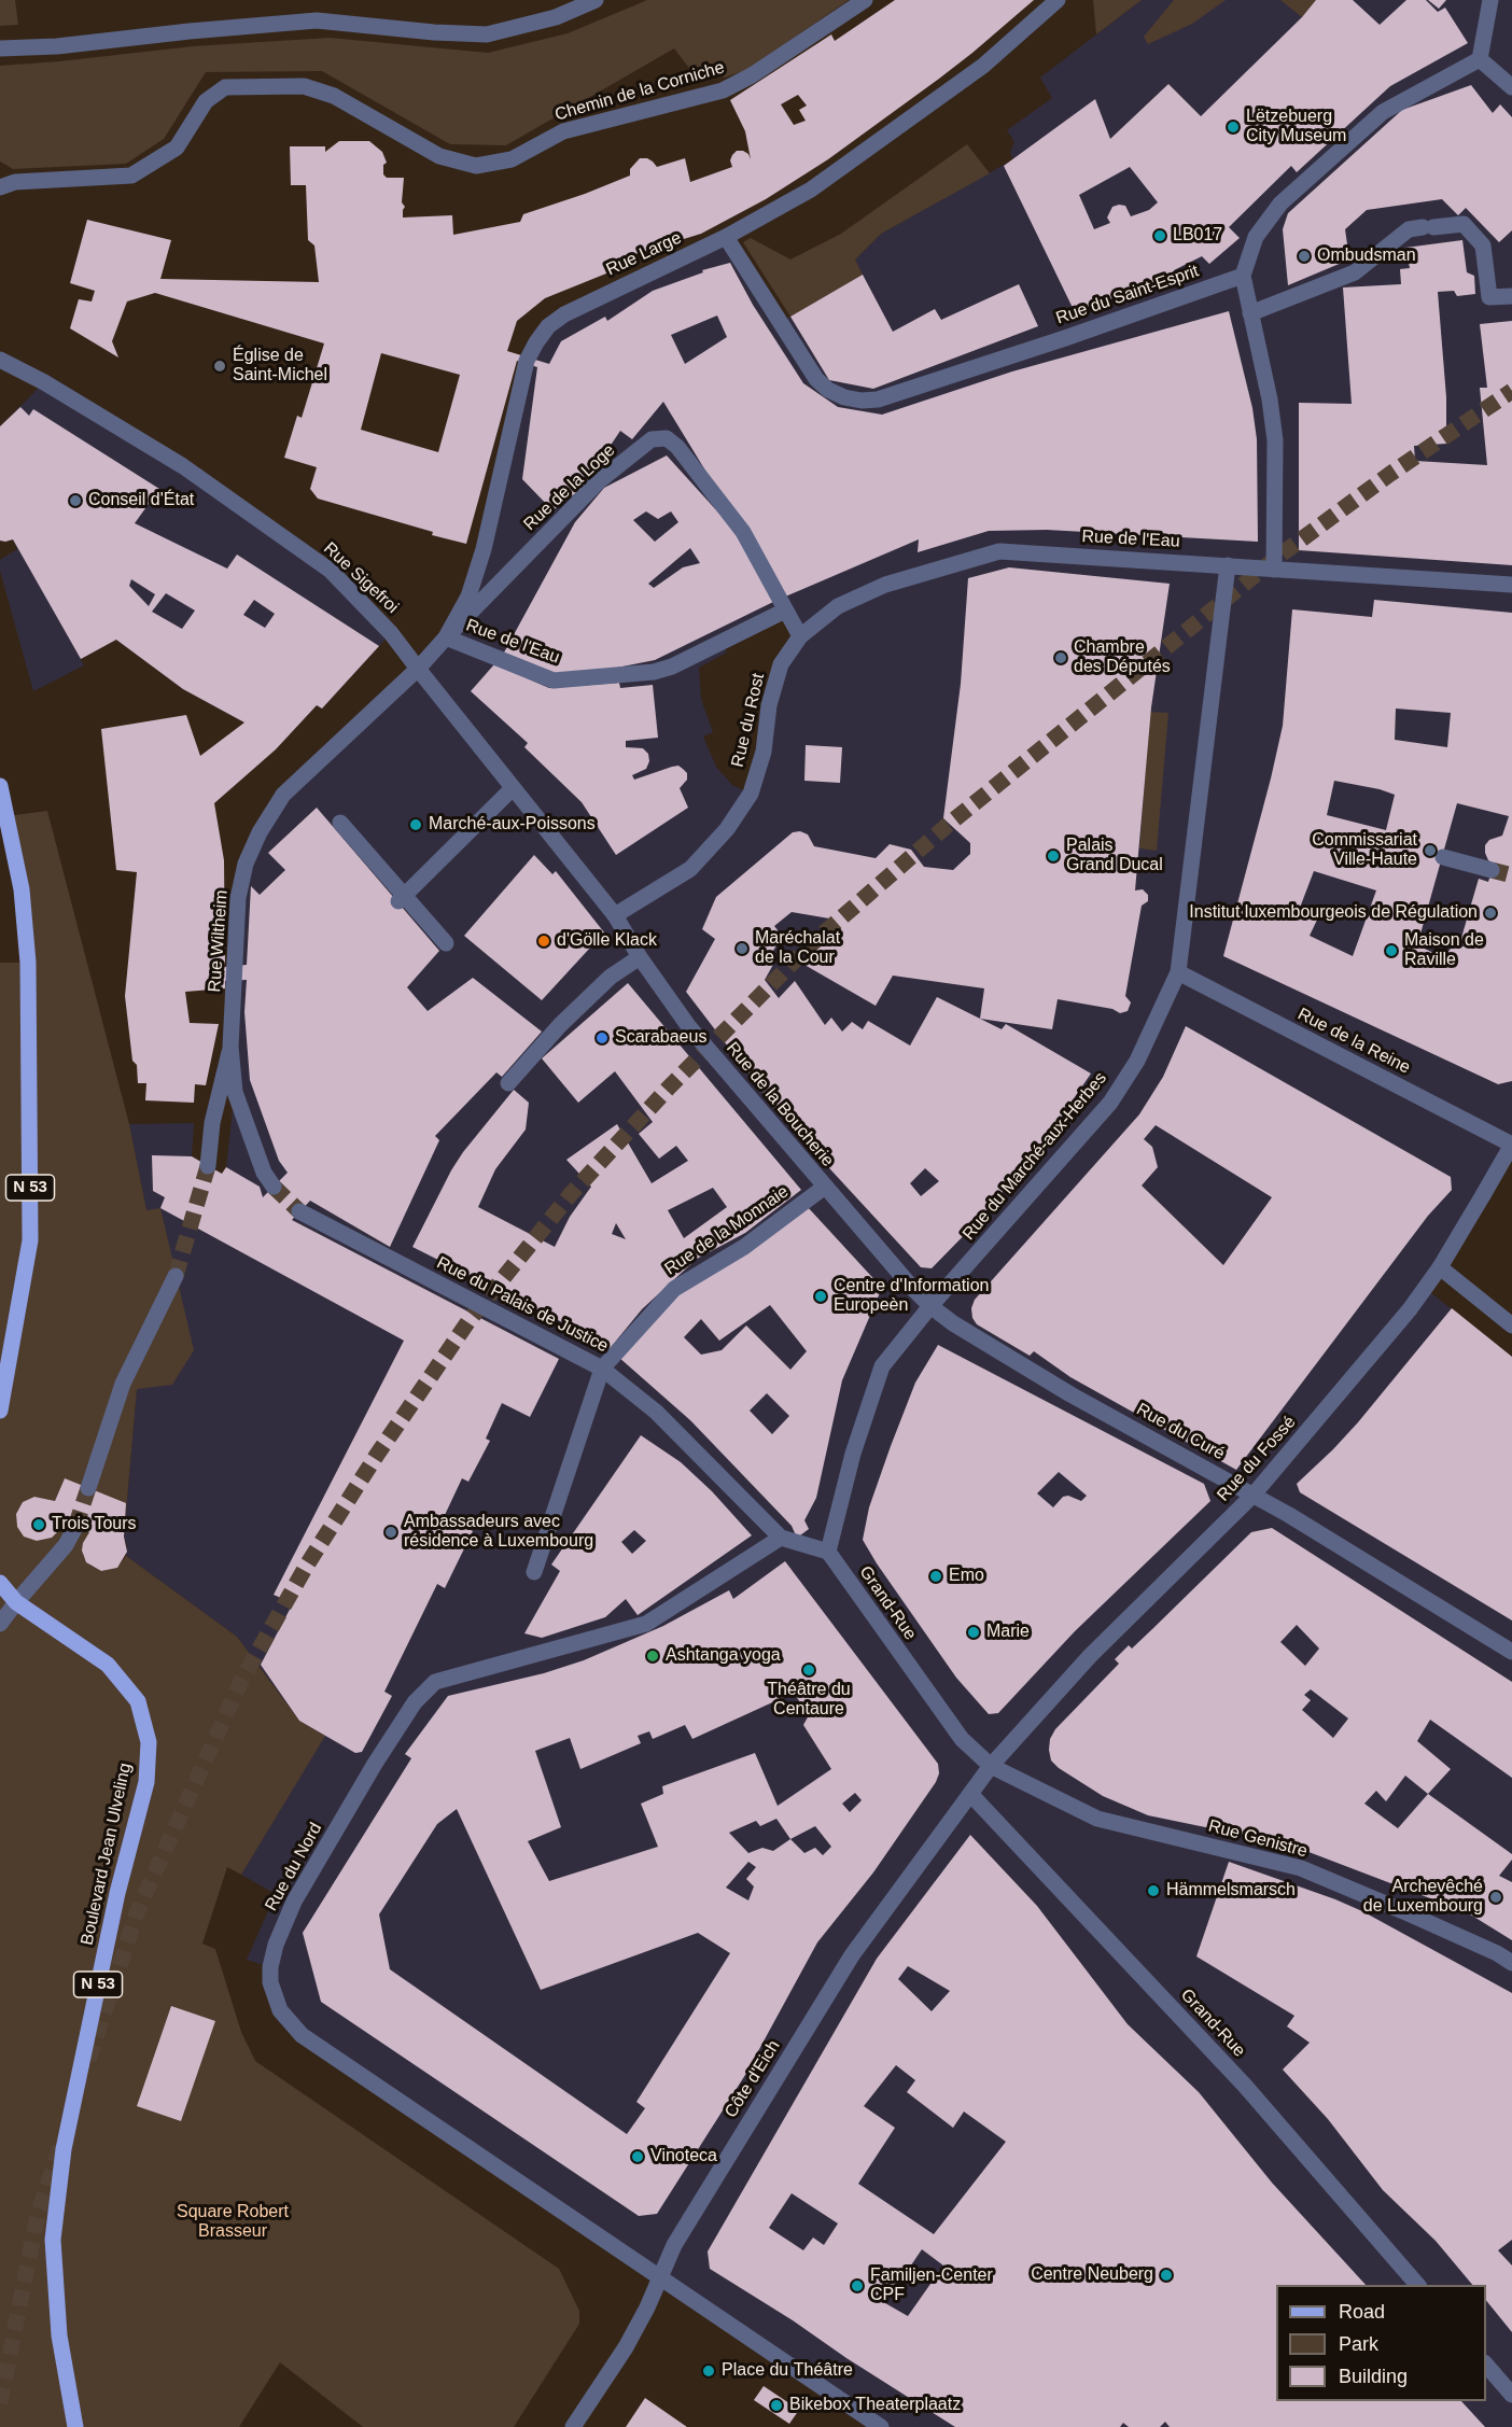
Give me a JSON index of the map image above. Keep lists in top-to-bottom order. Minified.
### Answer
{"streets":{"main road":["N 53","Boulevard Jean Ulveling"],"street":["Chemin de la Corniche","Rue Large","Rue du Saint-Esprit","Rue de la Loge","Rue de l'Eau","Rue Sigefroi","Rue du Rost","Rue Wiltheim","Rue de la Reine","Rue de la Boucherie","Rue du Marché-aux-Herbes","Rue de la Monnaie","Rue du Palais de Justice","Rue du Curé","Rue du Fossé","Grand-Rue","Rue Genistre","Rue du Nord","Côte d'Eich"]},"crossings":[["Rue Large","Rue du Saint-Esprit"],["Rue Large","Rue de la Loge"],["Rue Large","Rue de l'Eau"],["Rue Large","Rue Sigefroi"],["Rue Large","Rue Wiltheim"],["Rue de la Loge","Rue de l'Eau"],["Rue de l'Eau","Rue du Rost"],["Rue de l'Eau","Rue du Marché-aux-Herbes"],["Rue Sigefroi","Rue du Rost"],["Rue Sigefroi","Rue Wiltheim"],["Rue Sigefroi","Rue de la Boucherie"],["Rue du Rost","Rue de la Boucherie"],["Rue de la Reine","Rue du Marché-aux-Herbes"],["Rue de la Reine","Rue du Fossé"],["Rue de la Boucherie","Rue du Marché-aux-Herbes"],["Rue de la Boucherie","Rue de la Monnaie"],["Rue de la Boucherie","Rue du Curé"],["Rue du Marché-aux-Herbes","Rue du Palais de Justice"],["Rue du Marché-aux-Herbes","Rue du Curé"],["Rue du Marché-aux-Herbes","Grand-Rue"],["Rue de la Monnaie","Rue du Palais de Justice"],["Rue du Palais de Justice","Grand-Rue"],["Rue du Palais de Justice","Rue du Nord"],["Rue du Curé","Rue du Fossé"],["Rue du Fossé","Grand-Rue"],["Rue du Fossé","Rue Genistre"],["Rue du Fossé","Côte d'Eich"],["Grand-Rue","Rue Genistre"],["Grand-Rue","Côte d'Eich"],["Rue Genistre","Côte d'Eich"],["Rue du Nord","Côte d'Eich"]],"parks":["Square Robert Brasseur"],"places":["Lëtzebuerg City Museum","LB017","Ombudsman","Église de Saint-Michel","Conseil d'État","Chambre des Députés","Marché-aux-Poissons","Commissariat Ville-Haute","Palais Grand Ducal","Institut luxembourgeois de Régulation","d'Gölle Klack","Maréchalat de la Cour","Maison de Raville","Scarabaeus","Centre d'Information Europeèn","Trois Tours","Ambassadeurs avec résidence à Luxembourg","Emo","Marie","Ashtanga yoga","Théâtre du Centaure","Hämmelsmarsch","Archevêché de Luxembourg","Vinoteca","Centre Neuberg","Familjen-Center CPF","Place du Théâtre","Bikebox Theaterplaatz"],"legend":["Road","Park","Building"]}
